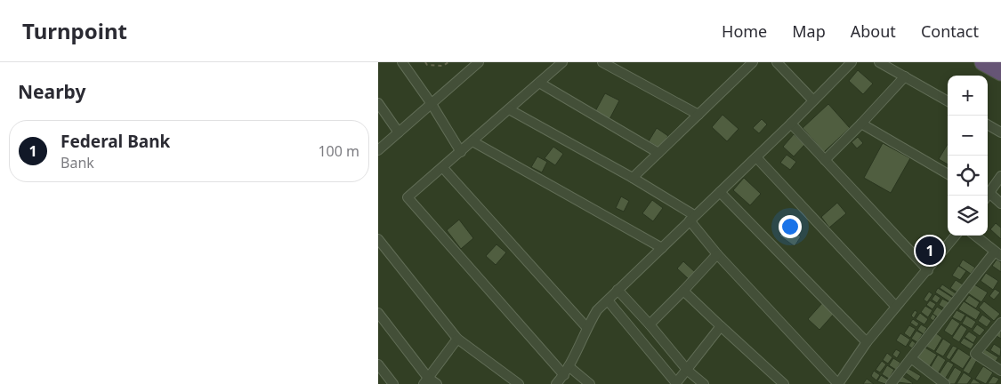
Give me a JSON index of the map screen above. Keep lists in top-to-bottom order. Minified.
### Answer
{"page":{"header":"Turnpoint","nav":["Home","Map","About","Contact"],"heading":"Nearby","map_buttons":["+","−"],"list":[{"mark":"1","name":"Federal Bank","note":"Bank","value":"100 m"}],"pins":"1"}}
